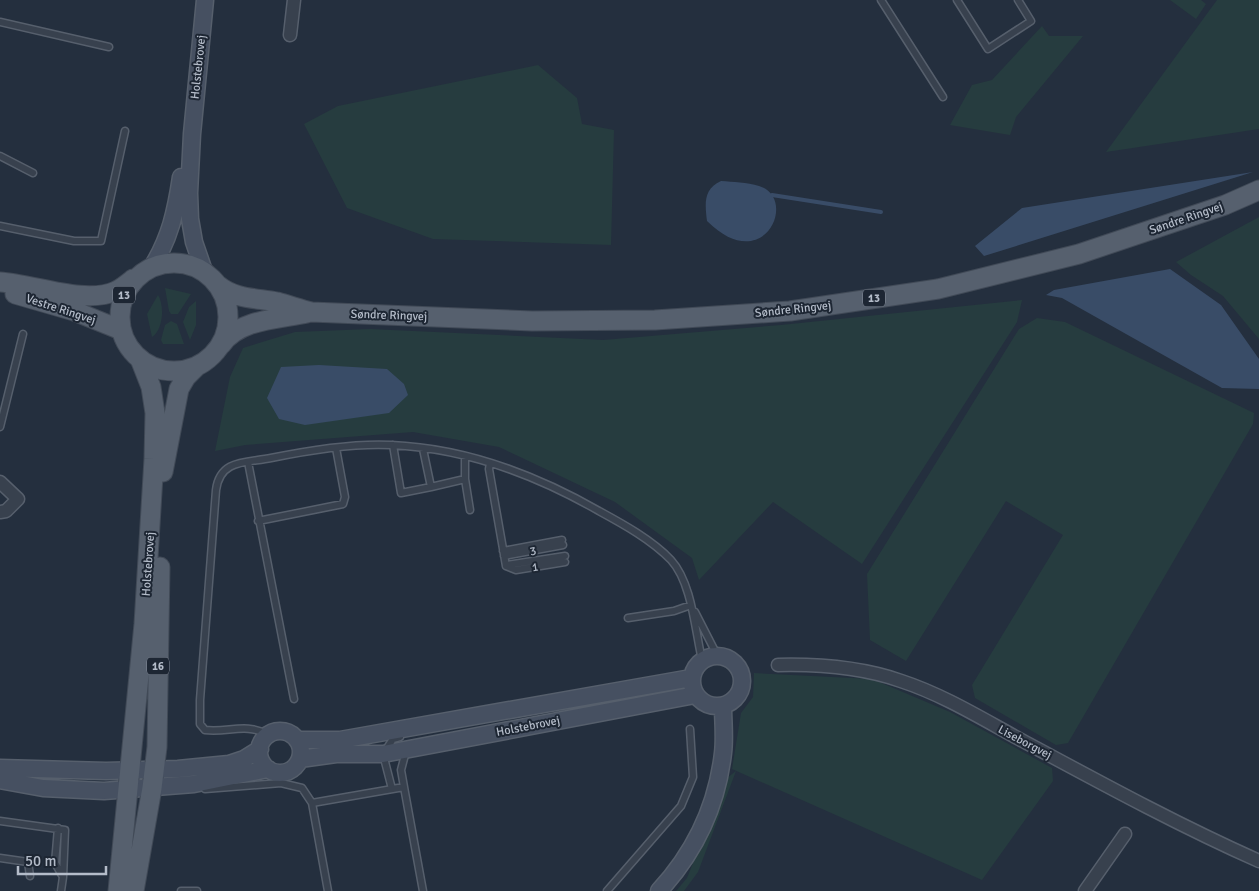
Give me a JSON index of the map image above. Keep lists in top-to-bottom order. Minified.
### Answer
{"streets":{"main road":["Holstebrovej","Søndre Ringvej","13","Vestre Ringvej","16"],"street":["Liseborgvej"]},"crossings":[["Holstebrovej","Søndre Ringvej"],["Holstebrovej","13"],["Holstebrovej","Vestre Ringvej"],["Søndre Ringvej","13"],["Søndre Ringvej","Vestre Ringvej"],["13","Vestre Ringvej"]],"scale_bar":"50 m"}
